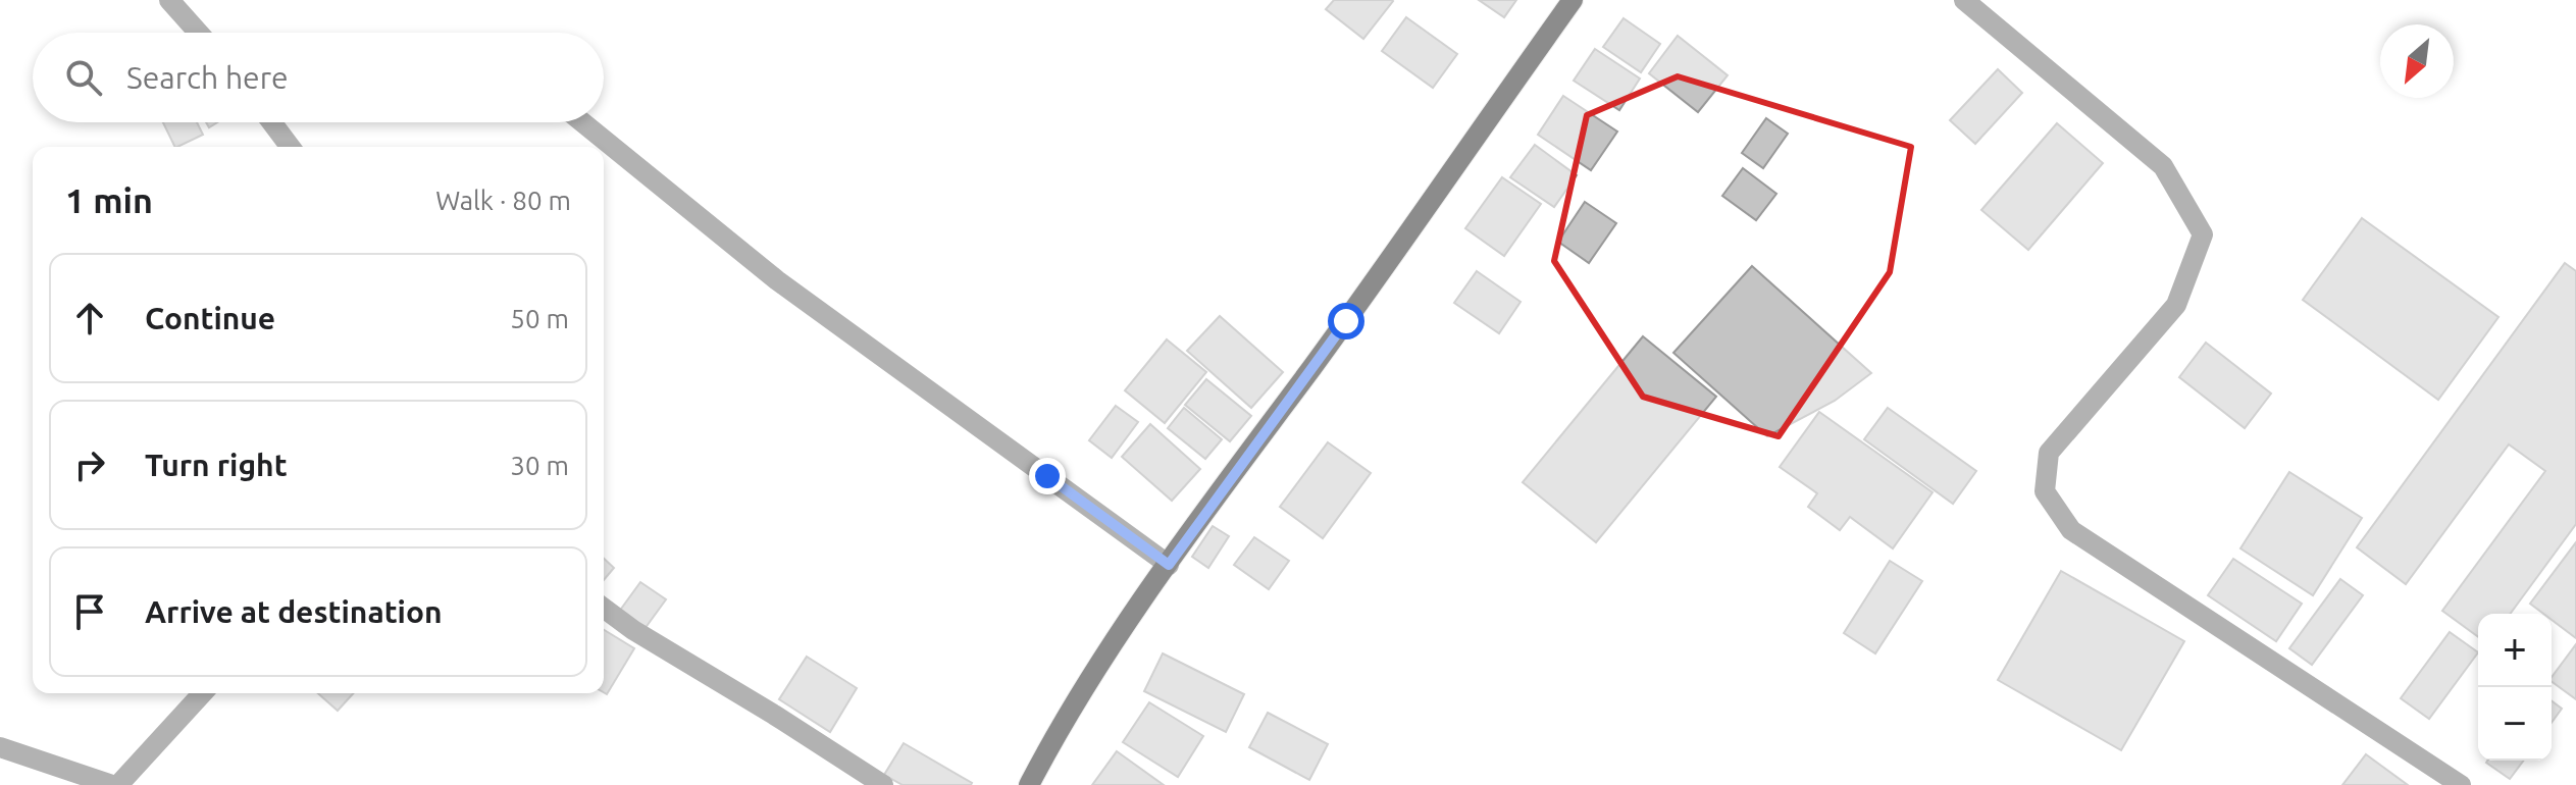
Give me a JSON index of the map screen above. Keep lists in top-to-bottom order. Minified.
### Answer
{"north":"bottom left","page":{"search":"Search here","heading":["1 min","Walk · 80 m"],"list":[["Continue","50 m"],["Turn right","30 m"],"Arrive at destination"],"map_buttons":["+","−"]}}
